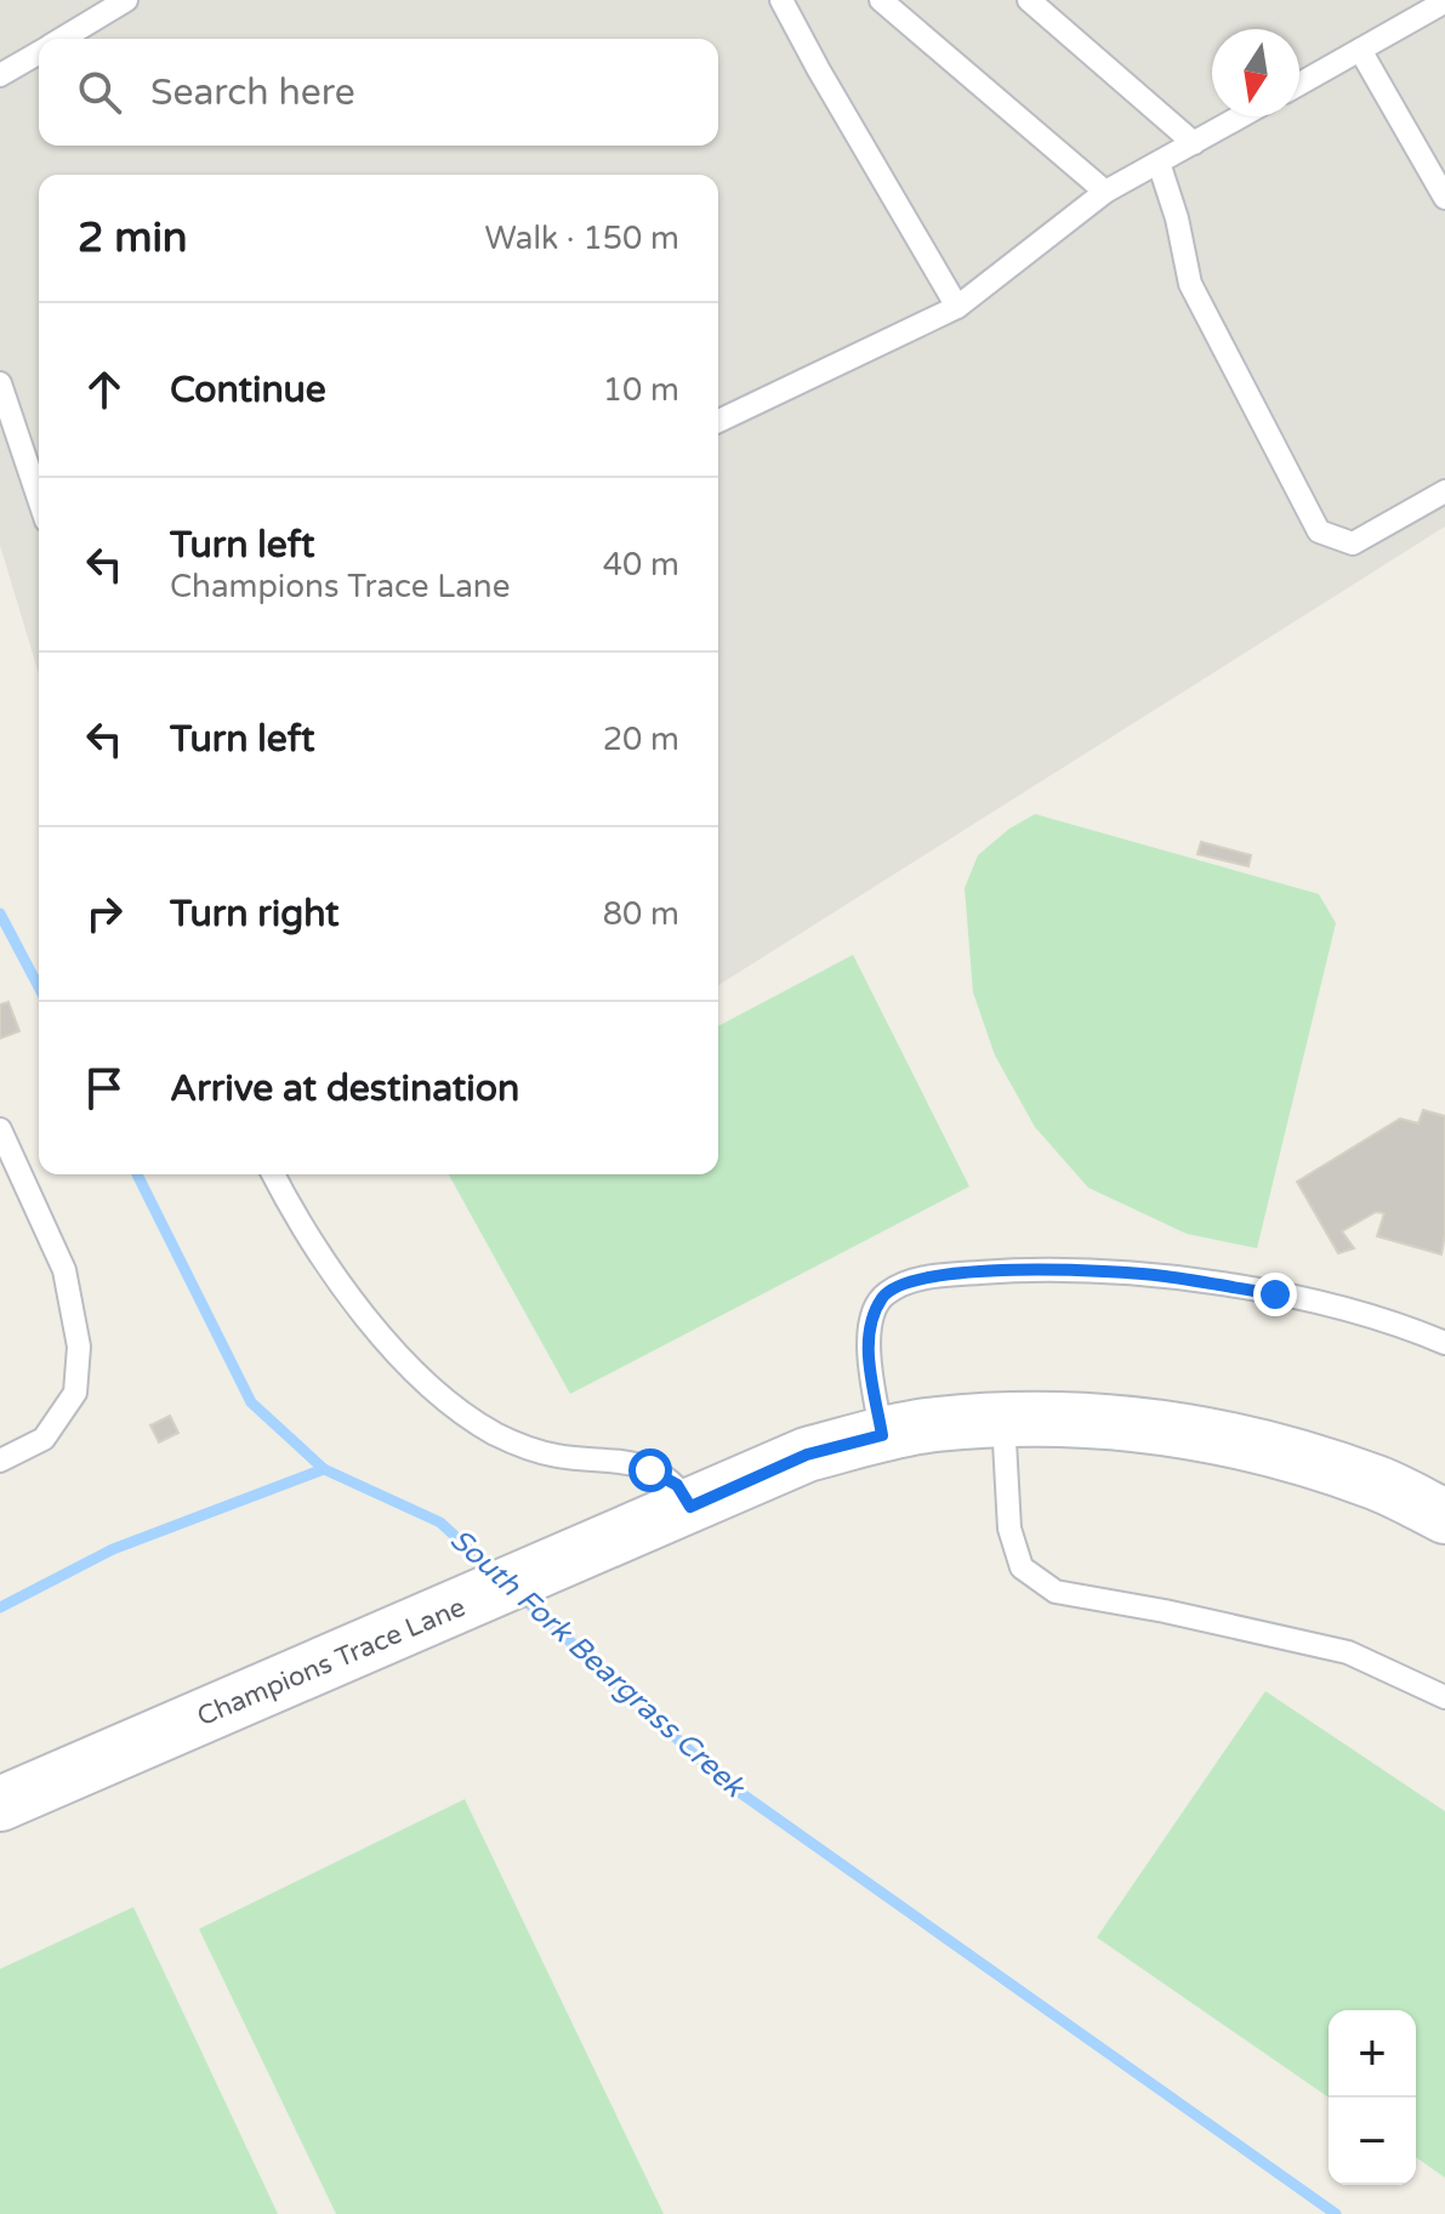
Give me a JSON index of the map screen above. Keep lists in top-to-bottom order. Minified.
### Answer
{"streets":{"street":["Champions Trace Lane"]},"water":["South Fork Beargrass Creek"],"north":"bottom","page":{"search":"Search here","heading":["2 min","Walk · 150 m"],"list":[["Continue","10 m"],["Turn left","Champions Trace Lane","40 m"],["Turn left","20 m"],["Turn right","80 m"],"Arrive at destination"],"map_buttons":["+","−"]}}
